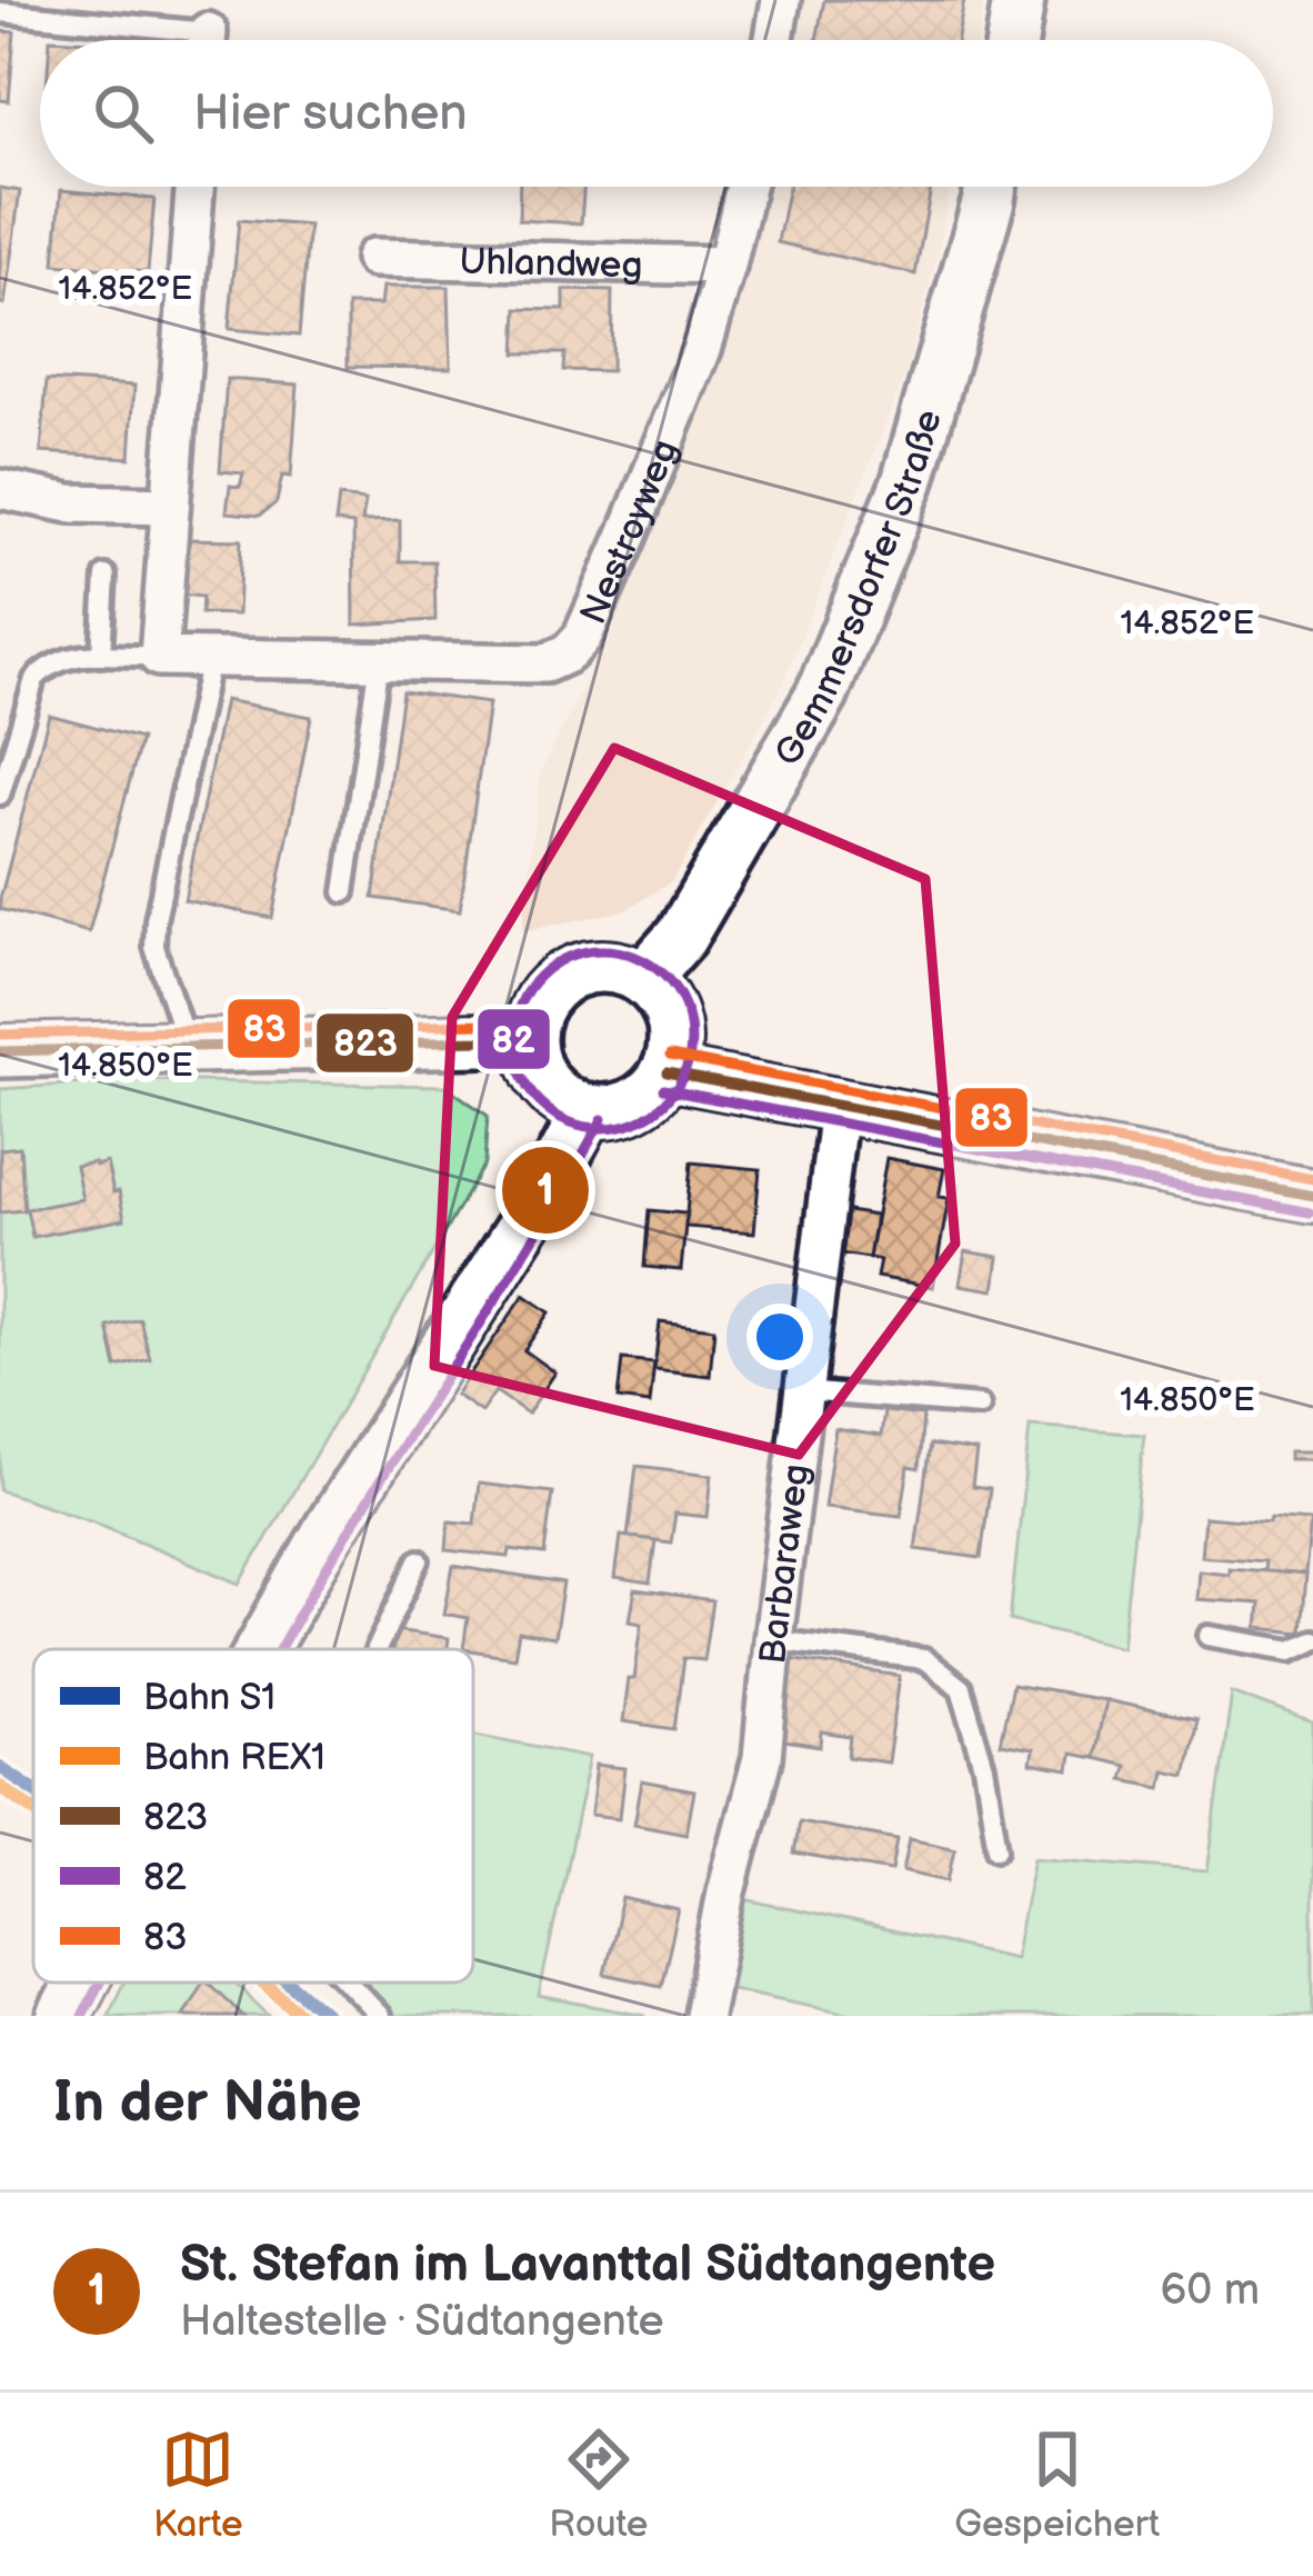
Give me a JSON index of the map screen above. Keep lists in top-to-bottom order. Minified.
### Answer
{"streets":{"main road":["Gemmersdorfer Straße"],"street":["Uhlandweg","Nestroyweg","Barbaraweg"]},"crossings":[["Uhlandweg","Nestroyweg"]],"lines":["transit line 82","transit line 83","transit line 823","rail line S1","rail line REX1"],"legend":["Bahn S1","Bahn REX1","823","82","83"],"page":{"search":"Hier suchen","pins":"1","heading":"In der Nähe","list":[{"mark":"1","name":"St. Stefan im Lavanttal Südtangente","note":"Haltestelle · Südtangente","value":"60 m"}],"nav":["Karte","Route","Gespeichert"]},"coordinates":["14.852°E","14.850°E"]}
